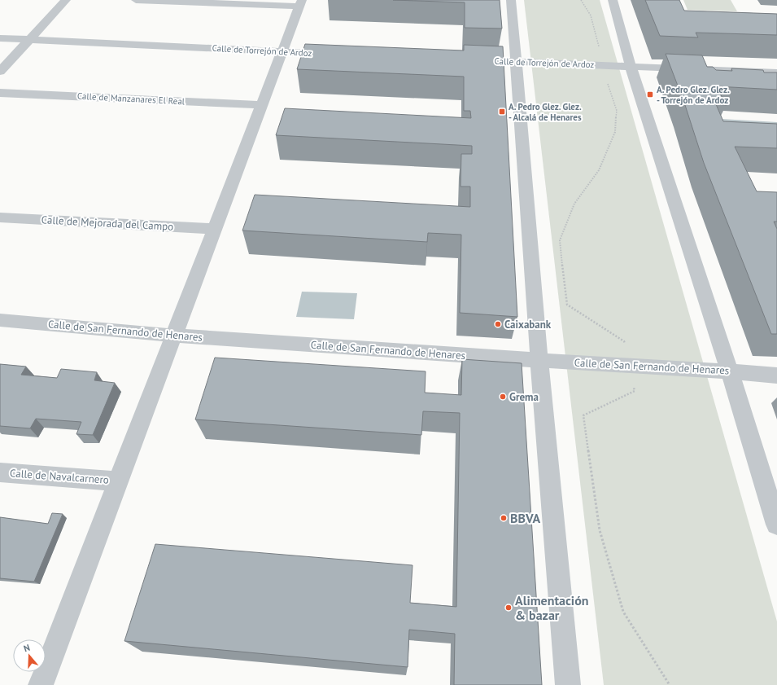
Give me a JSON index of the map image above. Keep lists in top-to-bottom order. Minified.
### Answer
{"streets":{"street":["Calle de Torrejón de Ardoz","Calle de Manzanares El Real","Calle de Mejorada del Campo","Calle de San Fernando de Henares","Calle de Navalcarnero"]},"places":{"transit":["A. Pedro Glez. Glez. - Torrejón de Ardoz","A. Pedro Glez. Glez. - Alcalá de Henares"],"other":["Caixabank","Grema","BBVA","Alimentación & bazar"]},"north":"top"}
